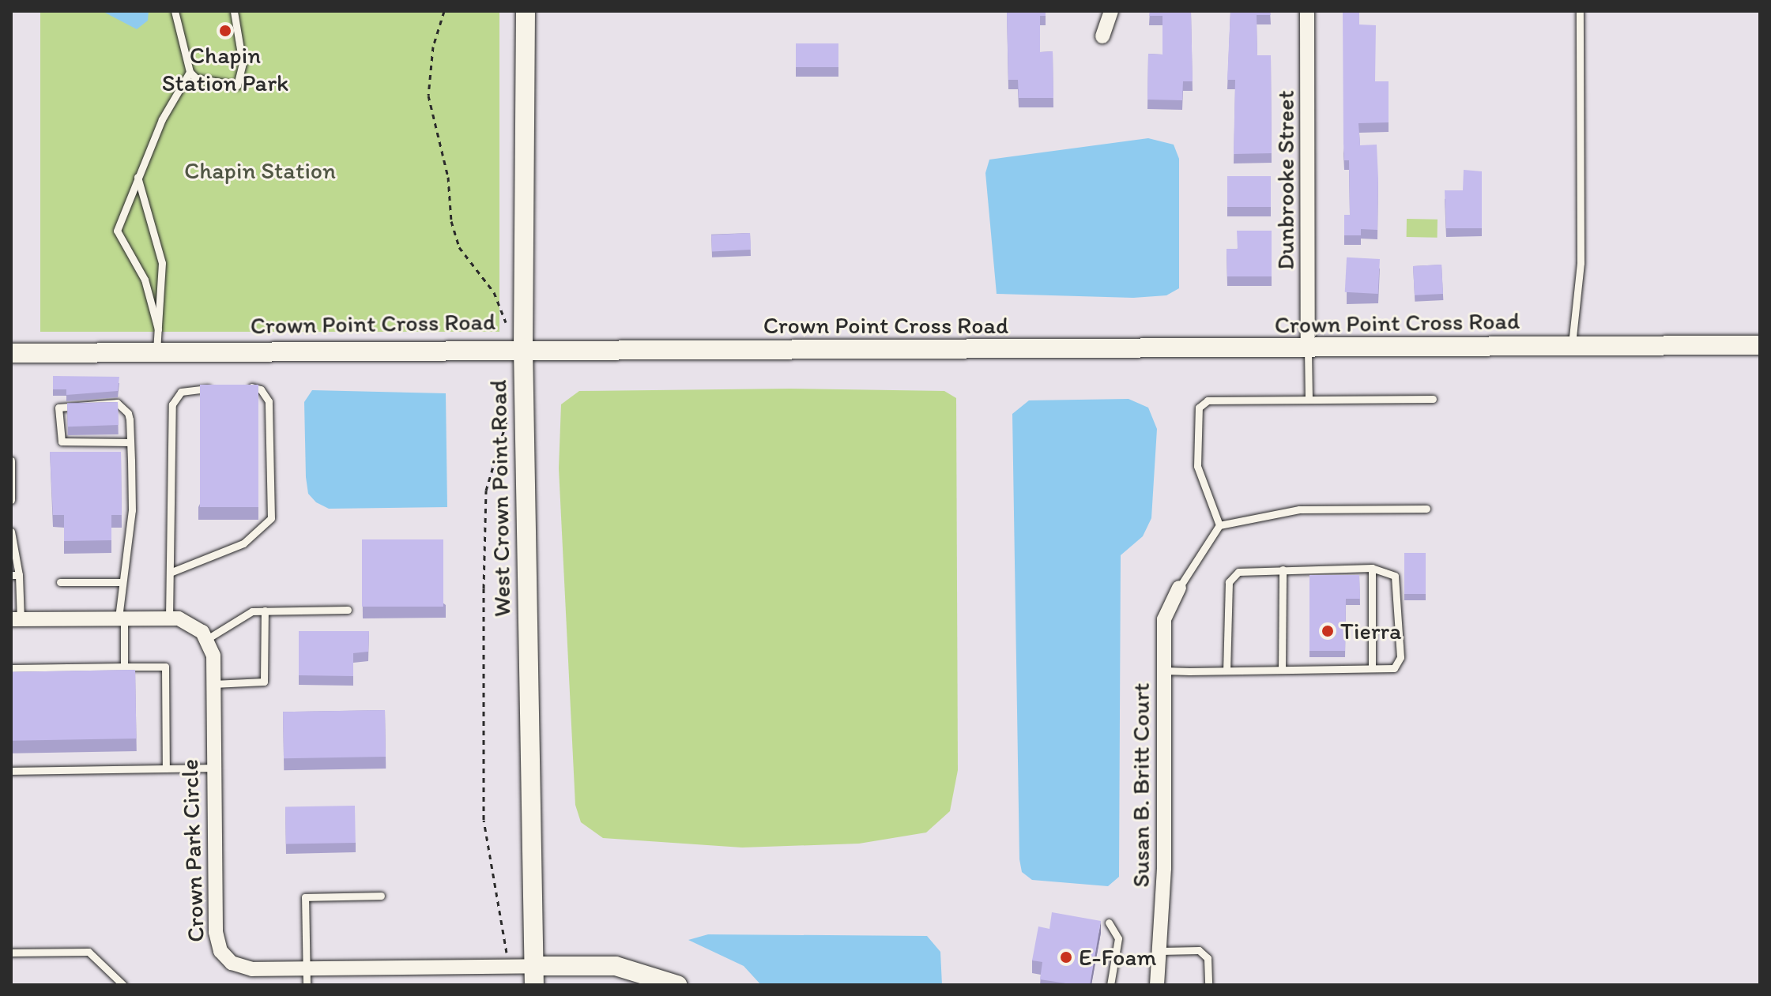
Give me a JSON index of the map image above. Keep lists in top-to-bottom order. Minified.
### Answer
{"streets":{"street":["Dunbrooke Street","Crown Point Cross Road","West Crown Point Road","Susan B. Britt Court","Crown Park Circle"]},"crossings":[["Dunbrooke Street","Crown Point Cross Road"],["Crown Point Cross Road","West Crown Point Road"],["West Crown Point Road","Crown Park Circle"]],"parks":["Chapin Station"],"places":["Chapin Station Park","Tierra","E-Foam"]}
